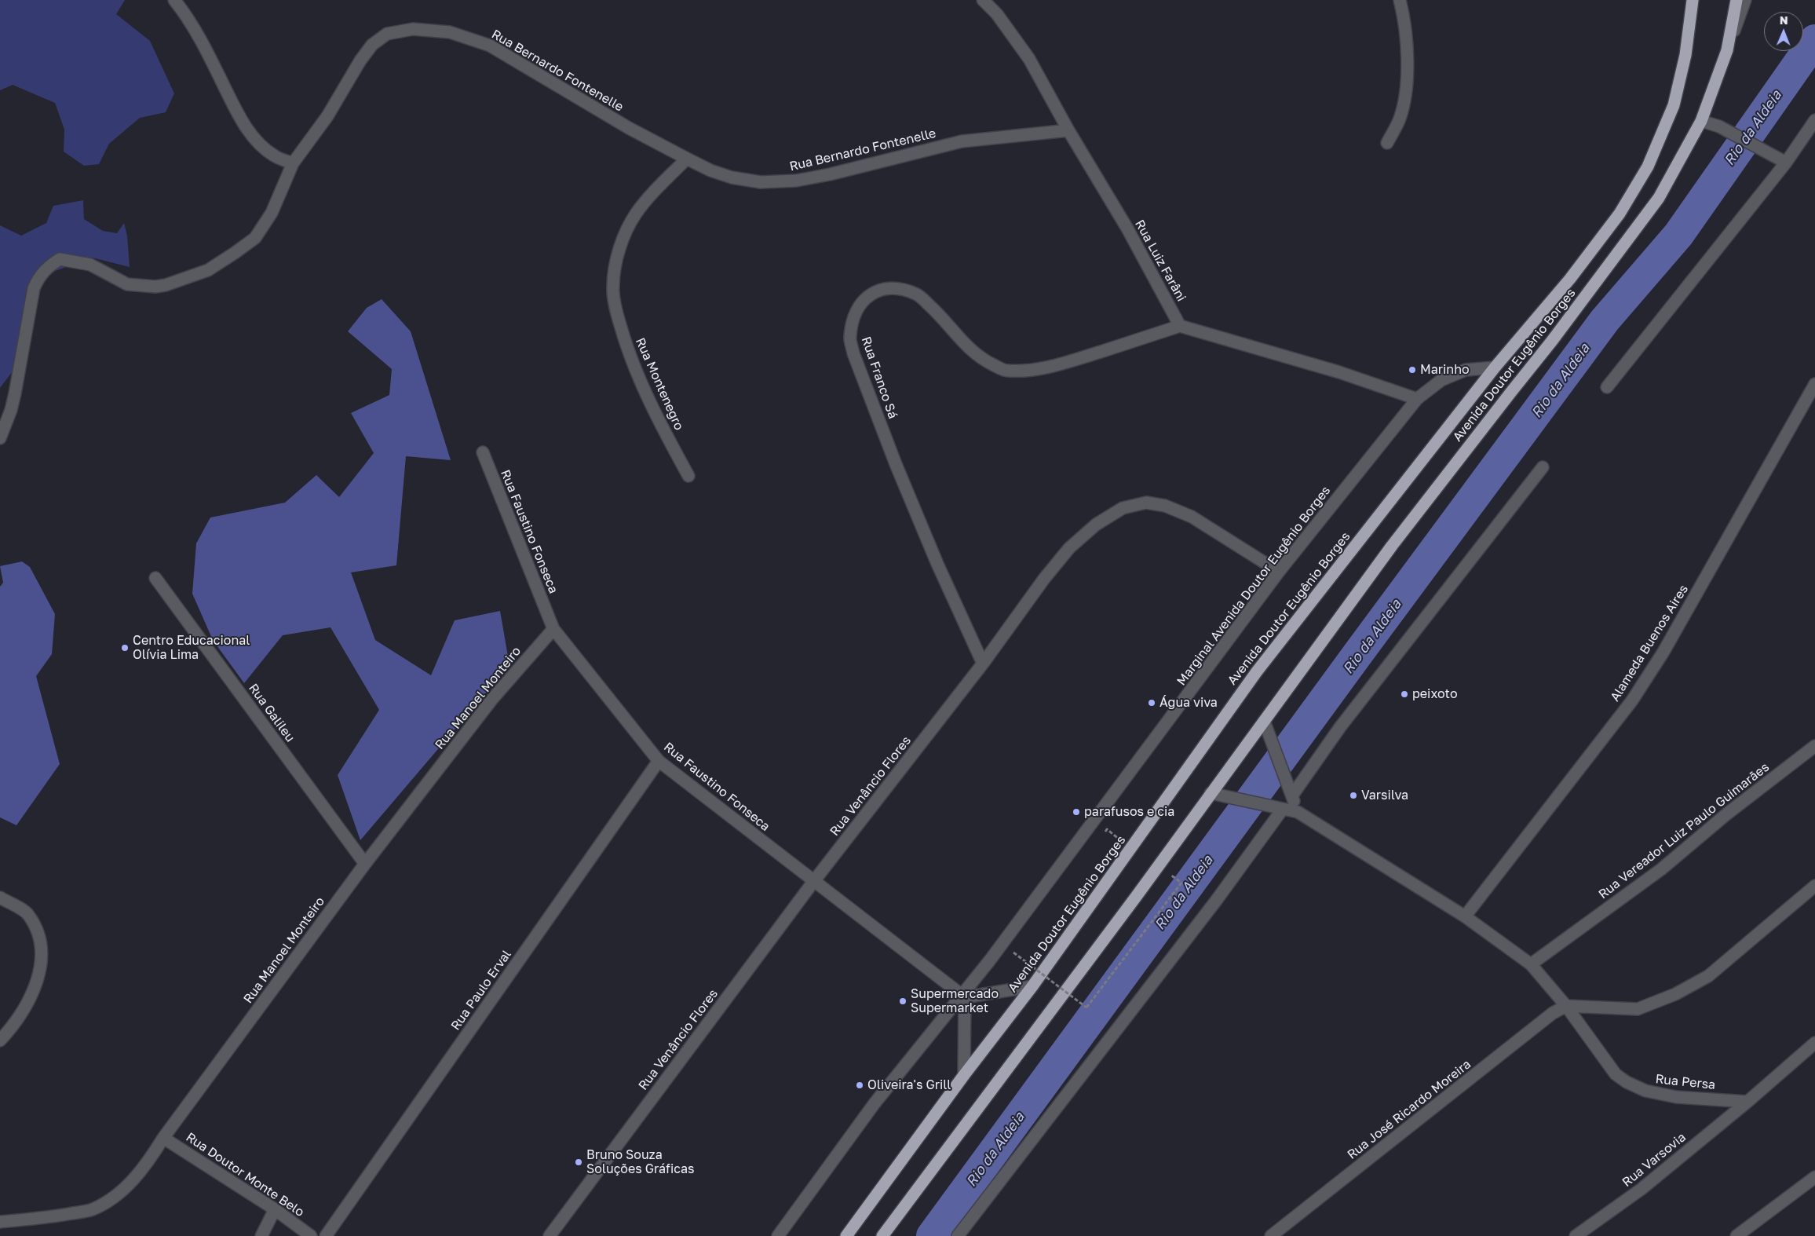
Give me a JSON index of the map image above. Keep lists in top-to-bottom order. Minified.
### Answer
{"streets":{"highway":["Avenida Doutor Eugênio Borges"],"street":["Rua Bernardo Fontenelle","Rua Luiz Farâni","Rua Franco Sá","Rua Montenegro","Rua Faustino Fonseca","Marginal Avenida Doutor Eugênio Borges","Alameda Buenos Aires","Rua Manoel Monteiro","Rua Galileu","Rua Venâncio Flores","Rua Vereador Luiz Paulo Guimarães","Rua Paulo Erval","Rua Persa","Rua José Ricardo Moreira","Rua Varsovia","Rua Doutor Monte Belo"]},"crossings":[["Rua Bernardo Fontenelle","Rua Luiz Farâni"],["Rua Bernardo Fontenelle","Rua Montenegro"],["Rua Luiz Farâni","Rua Franco Sá"],["Avenida Doutor Eugênio Borges","Marginal Avenida Doutor Eugênio Borges"],["Rua Franco Sá","Rua Venâncio Flores"],["Rua Faustino Fonseca","Marginal Avenida Doutor Eugênio Borges"],["Rua Faustino Fonseca","Rua Manoel Monteiro"],["Rua Faustino Fonseca","Rua Venâncio Flores"],["Rua Faustino Fonseca","Rua Paulo Erval"],["Marginal Avenida Doutor Eugênio Borges","Rua Venâncio Flores"],["Rua Manoel Monteiro","Rua Galileu"],["Rua Manoel Monteiro","Rua Doutor Monte Belo"],["Rua Persa","Rua José Ricardo Moreira"],["Rua Persa","Rua Varsovia"]],"water":["Rio da Aldeia"],"places":["Marinho","Centro Educacional Olívia Lima","peixoto","Água viva","Varsilva","parafusos e cia","Supermercado Supermarket","Oliveira's Grill","Bruno Souza Soluções Gráficas"],"north":"top"}
